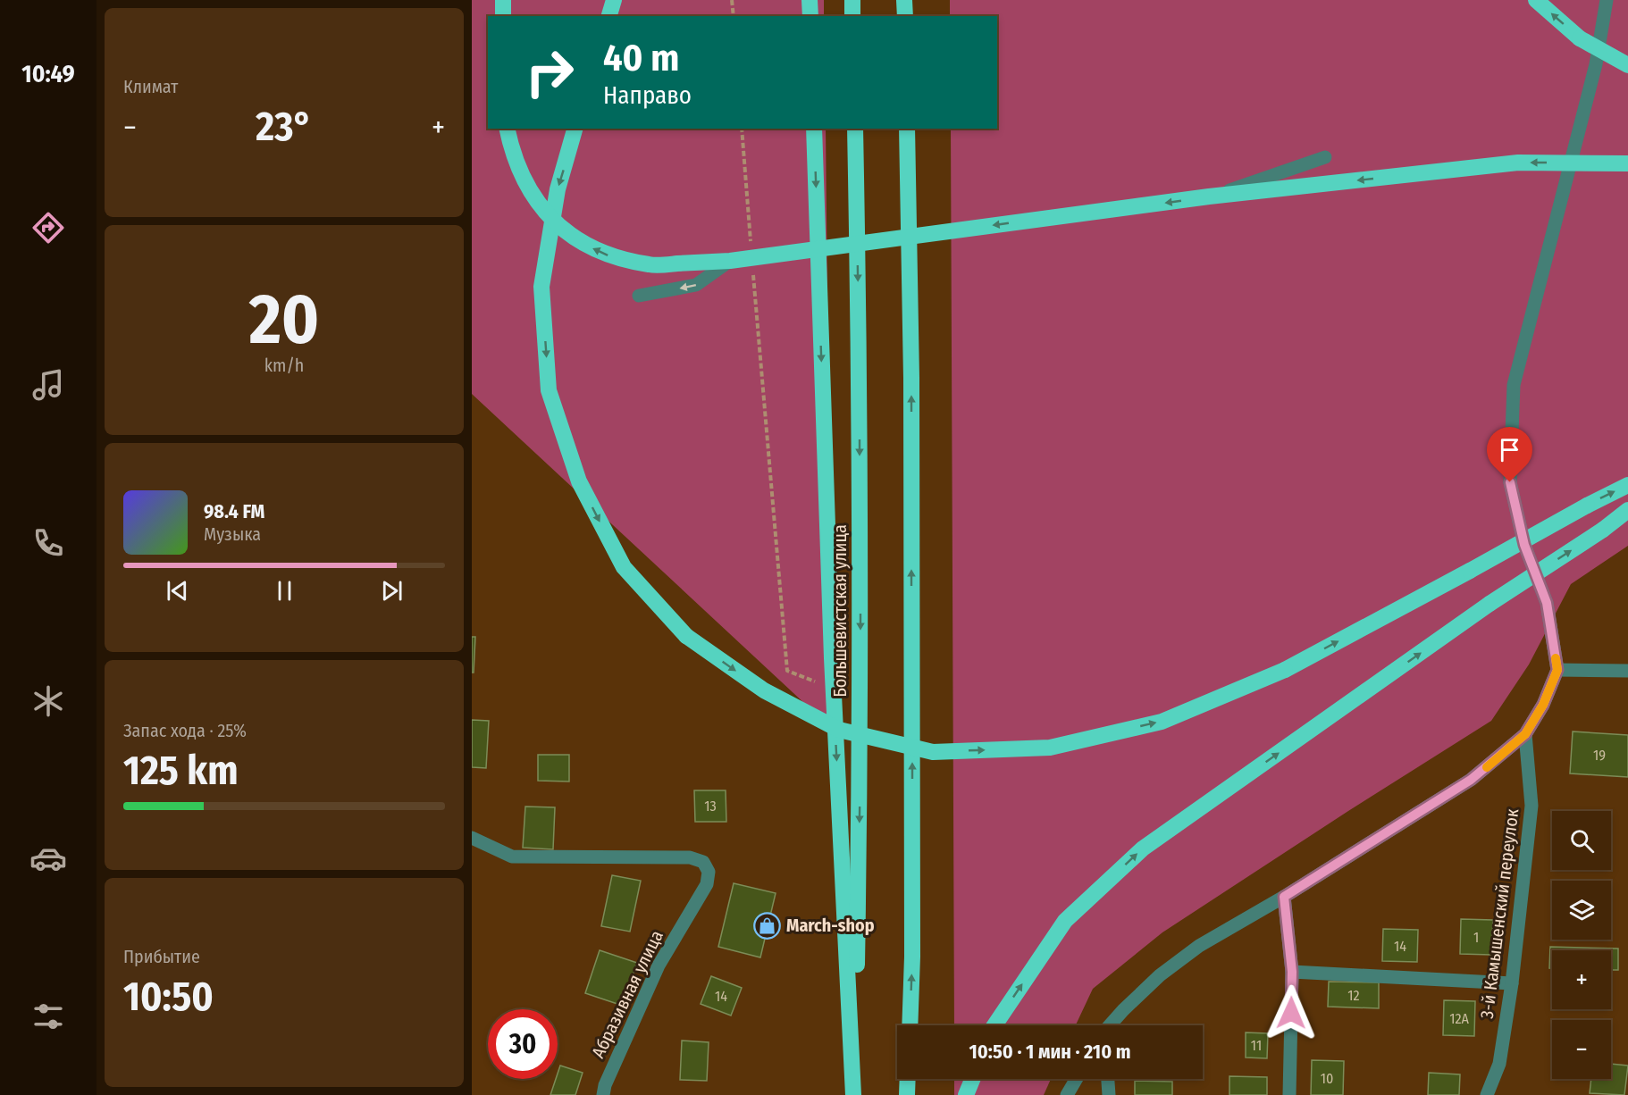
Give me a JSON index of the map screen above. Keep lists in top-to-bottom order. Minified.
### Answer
{"streets":{"highway":["Большевистская улица"],"street":["3-й Камышенский переулок","Абразивная улица"]},"places":{"shop":["March-shop"]},"house_numbers":["19","13","1","14","12","14","12А","11","10"],"page":{"tabs":"10:49","tile":["Климат",["20","km/h"],["Запас хода · 25%","125 km"],["Прибытие","10:50"]],"turn":["40 m","Направо"],"heat":["−","23°","+"],"song":["98.4 FM","Музыка"],"map_buttons":["+","−"],"limit":"30","trip":"10:50 · 1 мин · 210 m"}}
